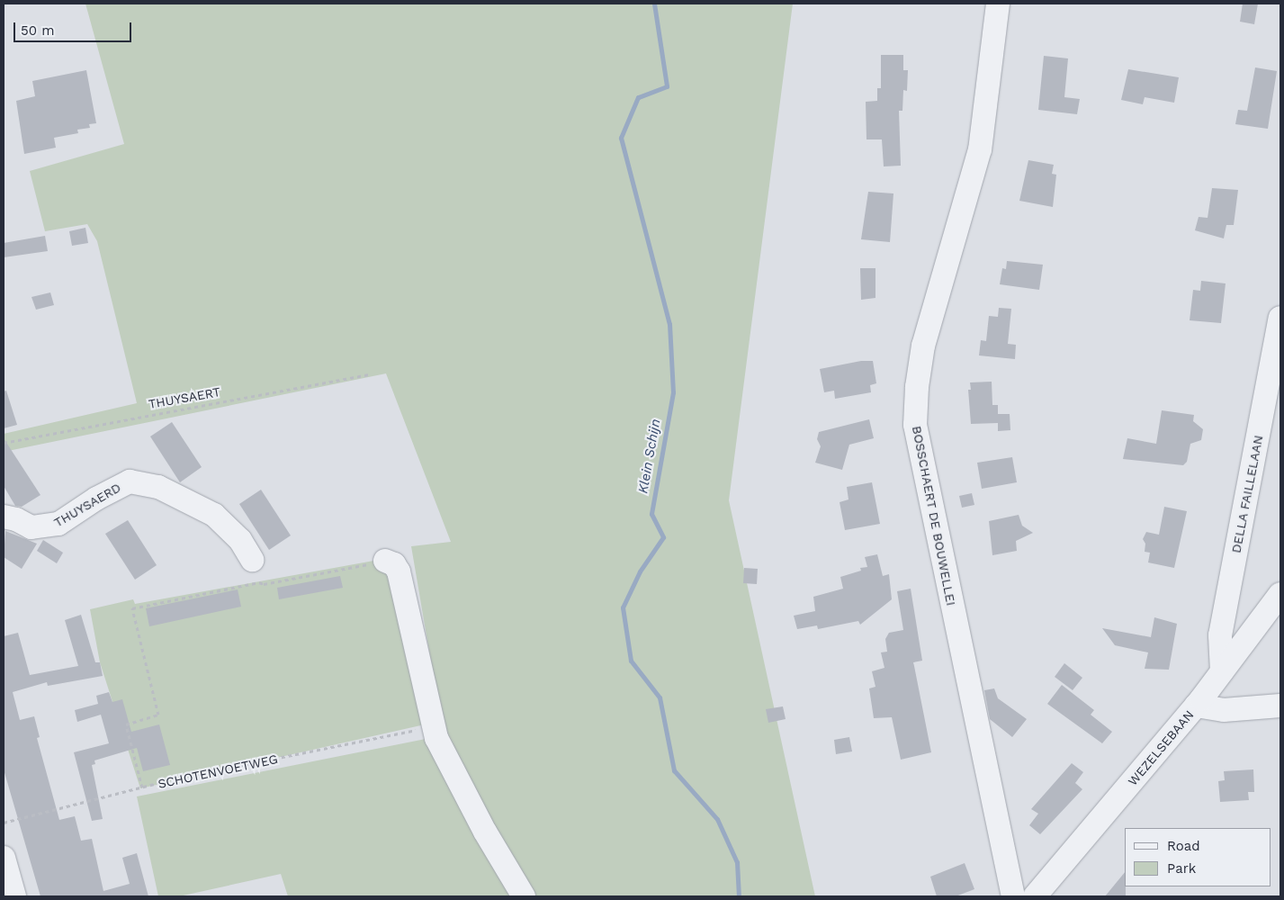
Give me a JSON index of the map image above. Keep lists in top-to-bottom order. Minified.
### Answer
{"streets":{"street":["DELLA FAILLELAAN","THUYSAERD","BOSSCHAERT DE BOUWELLEI","WEZELSEBAAN"],"path":["THUYSAERT","SCHOTENVOETWEG"]},"crossings":[["DELLA FAILLELAAN","WEZELSEBAAN"]],"water":["Klein Schijn"],"legend":["Road","Park"],"scale_bar":"50 m"}
